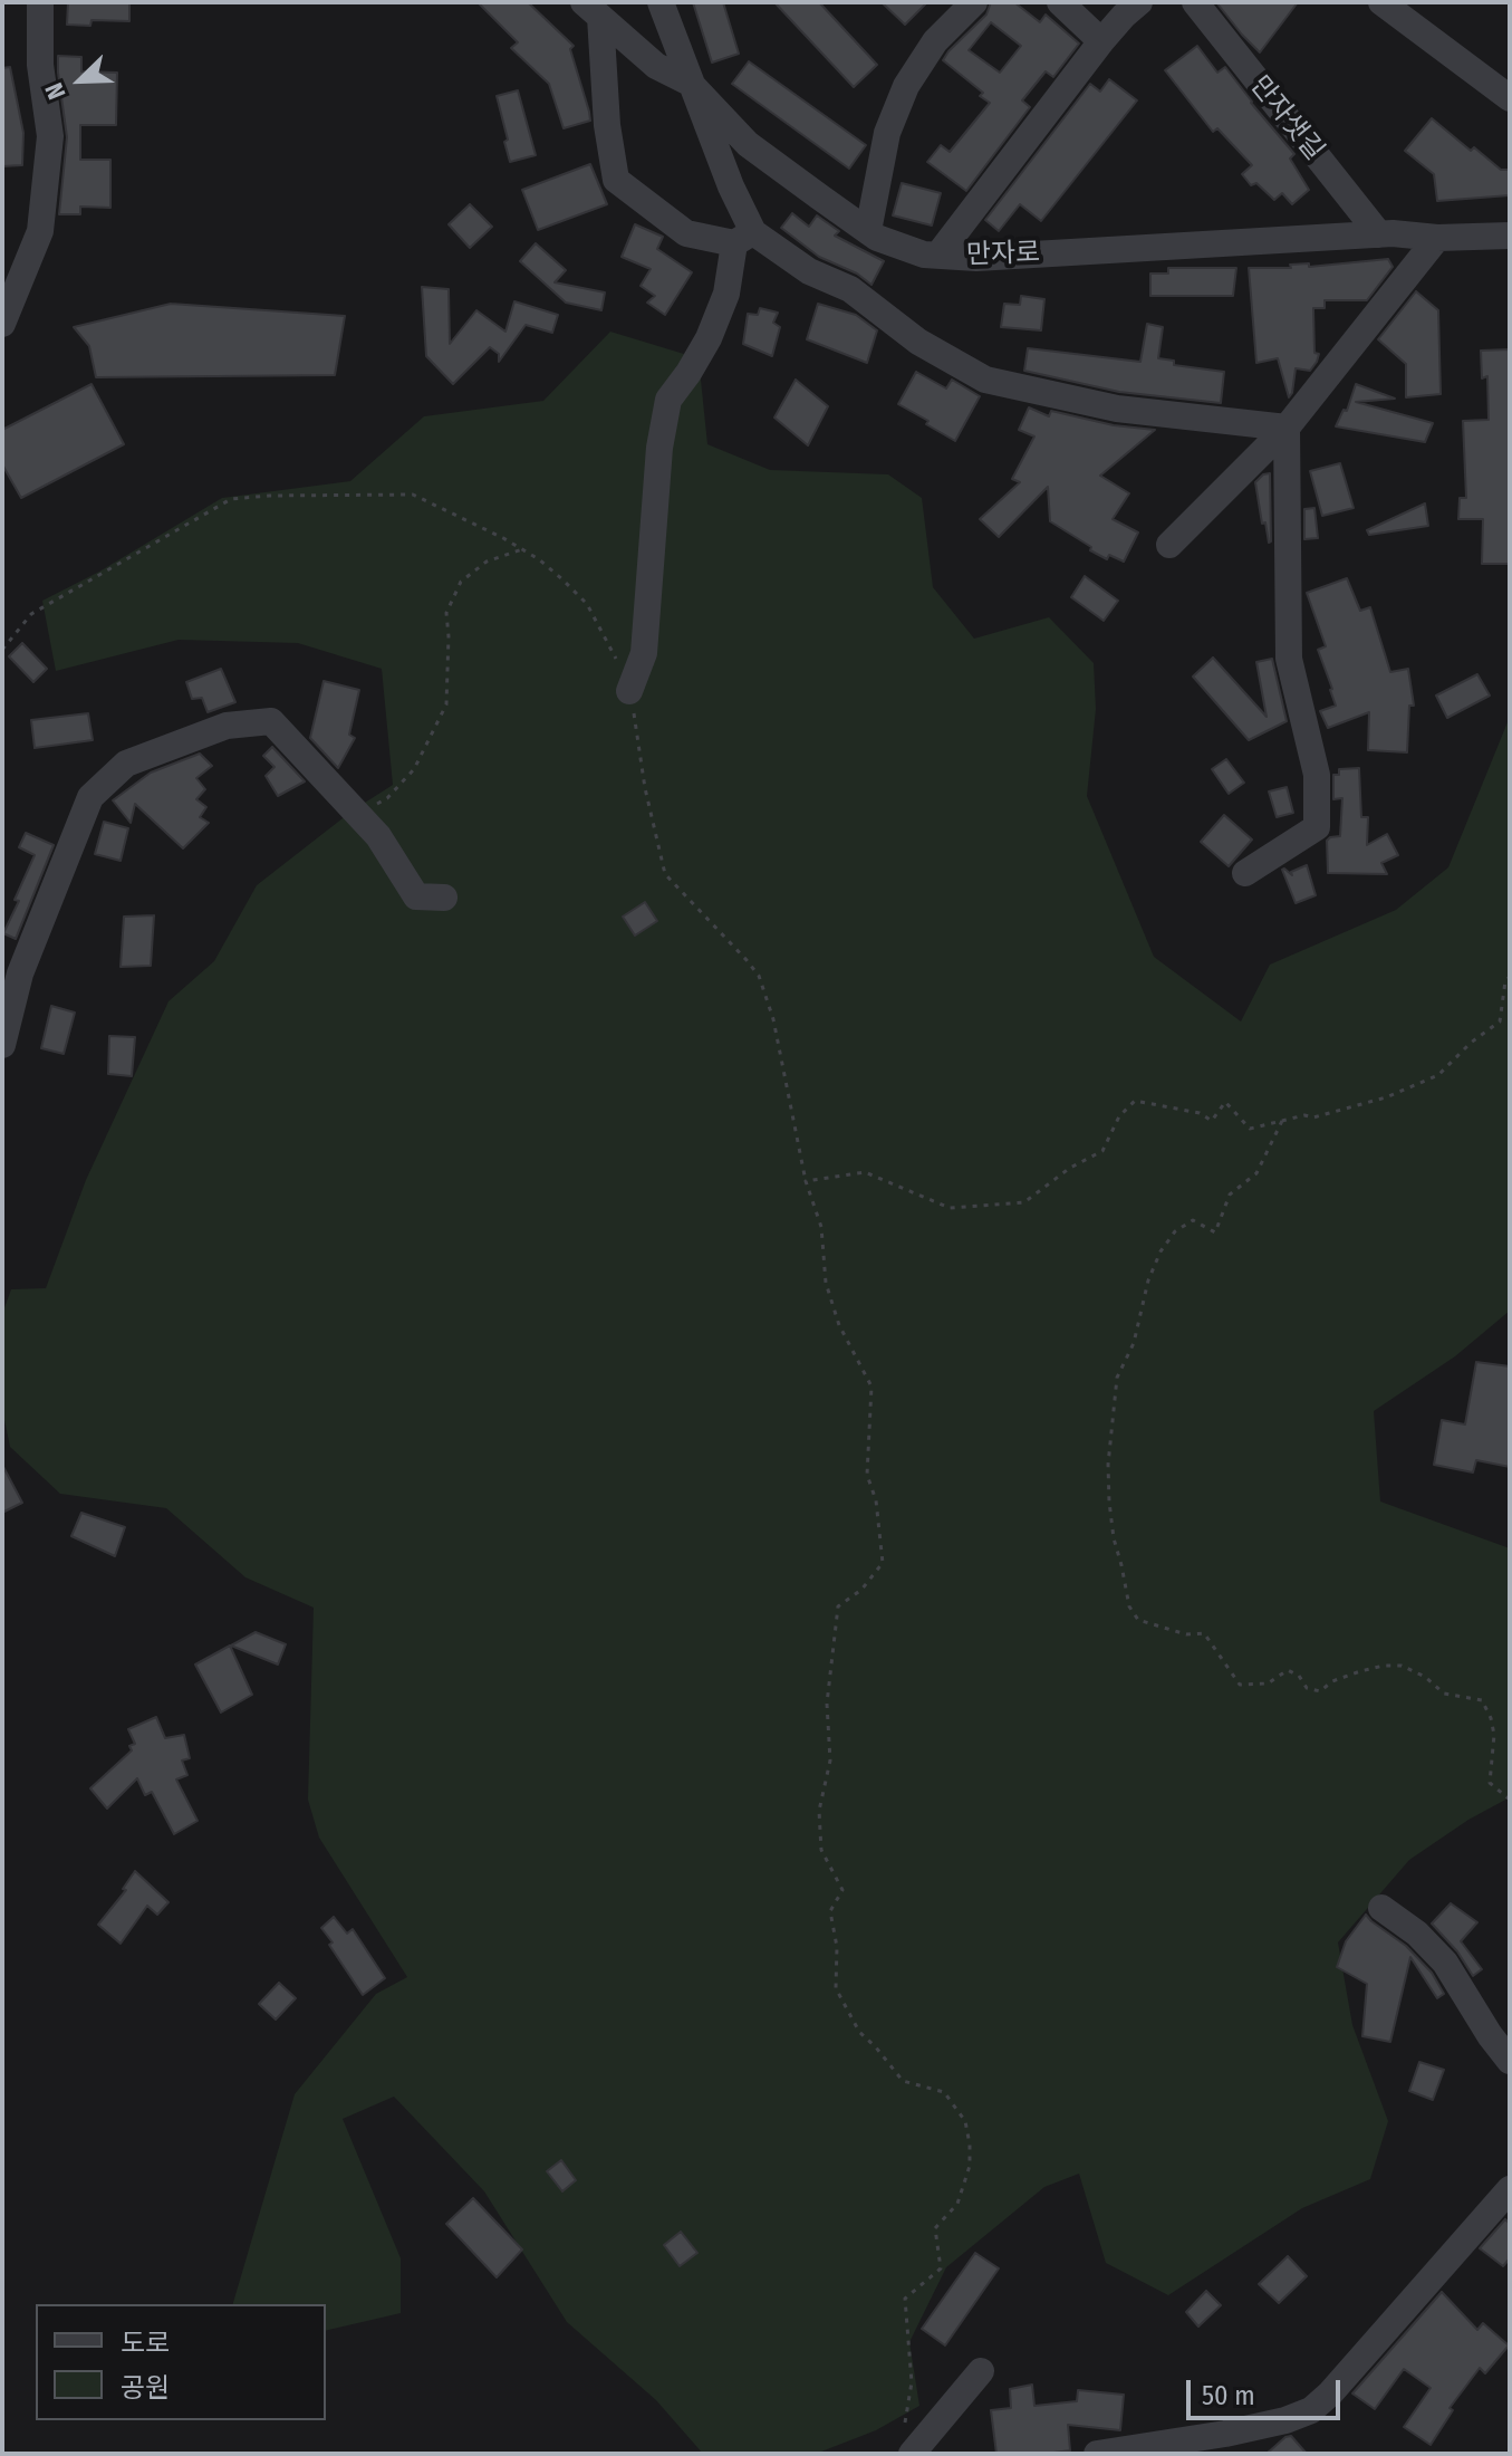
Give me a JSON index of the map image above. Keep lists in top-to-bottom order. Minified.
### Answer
{"streets":{"street":["만자샛길","만자로"]},"crossings":[["만자샛길","만자로"]],"legend":["도로","공원"],"scale_bar":"50 m","north":"bottom left"}
